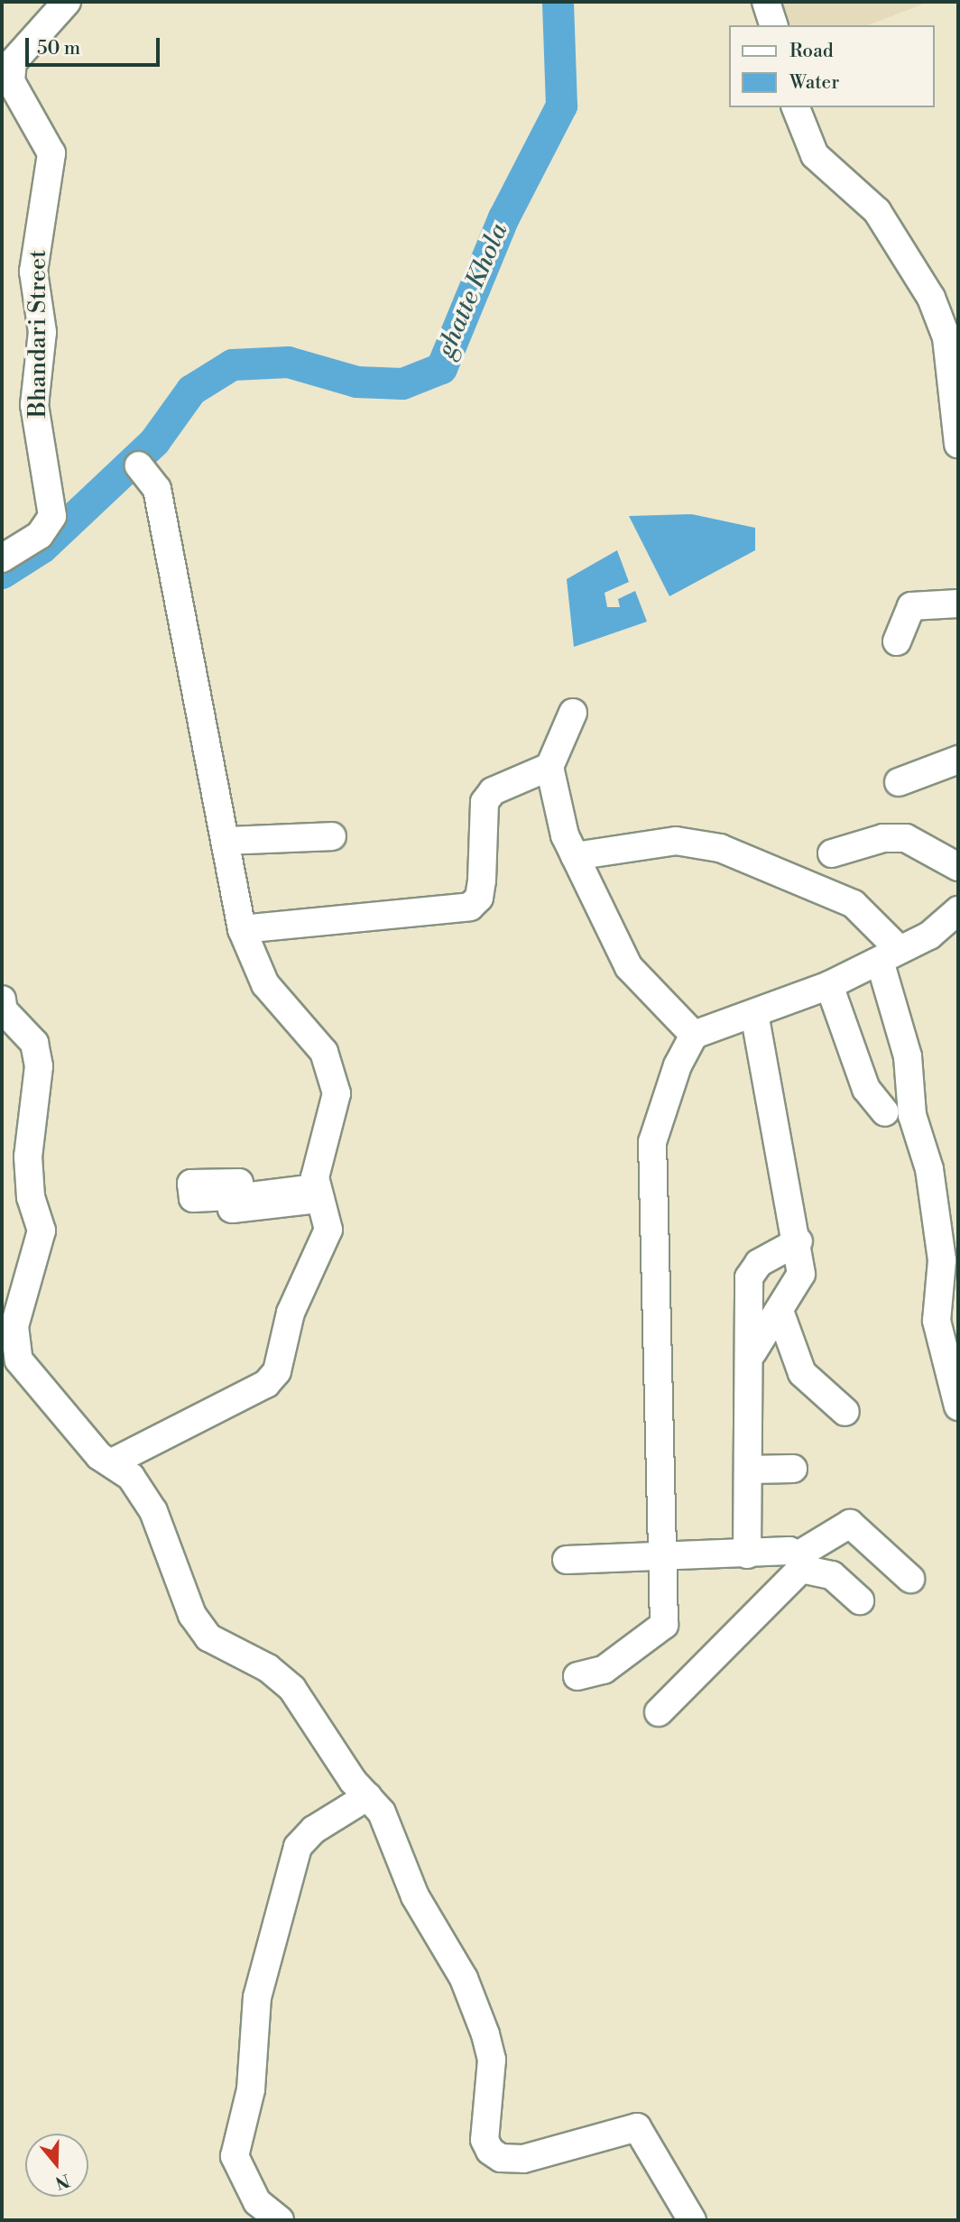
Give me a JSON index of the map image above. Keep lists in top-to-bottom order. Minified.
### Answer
{"streets":{"street":["Bhandari Street"]},"water":["ghatte Khola"],"legend":["Road","Water"],"scale_bar":"50 m","north":"bottom"}
